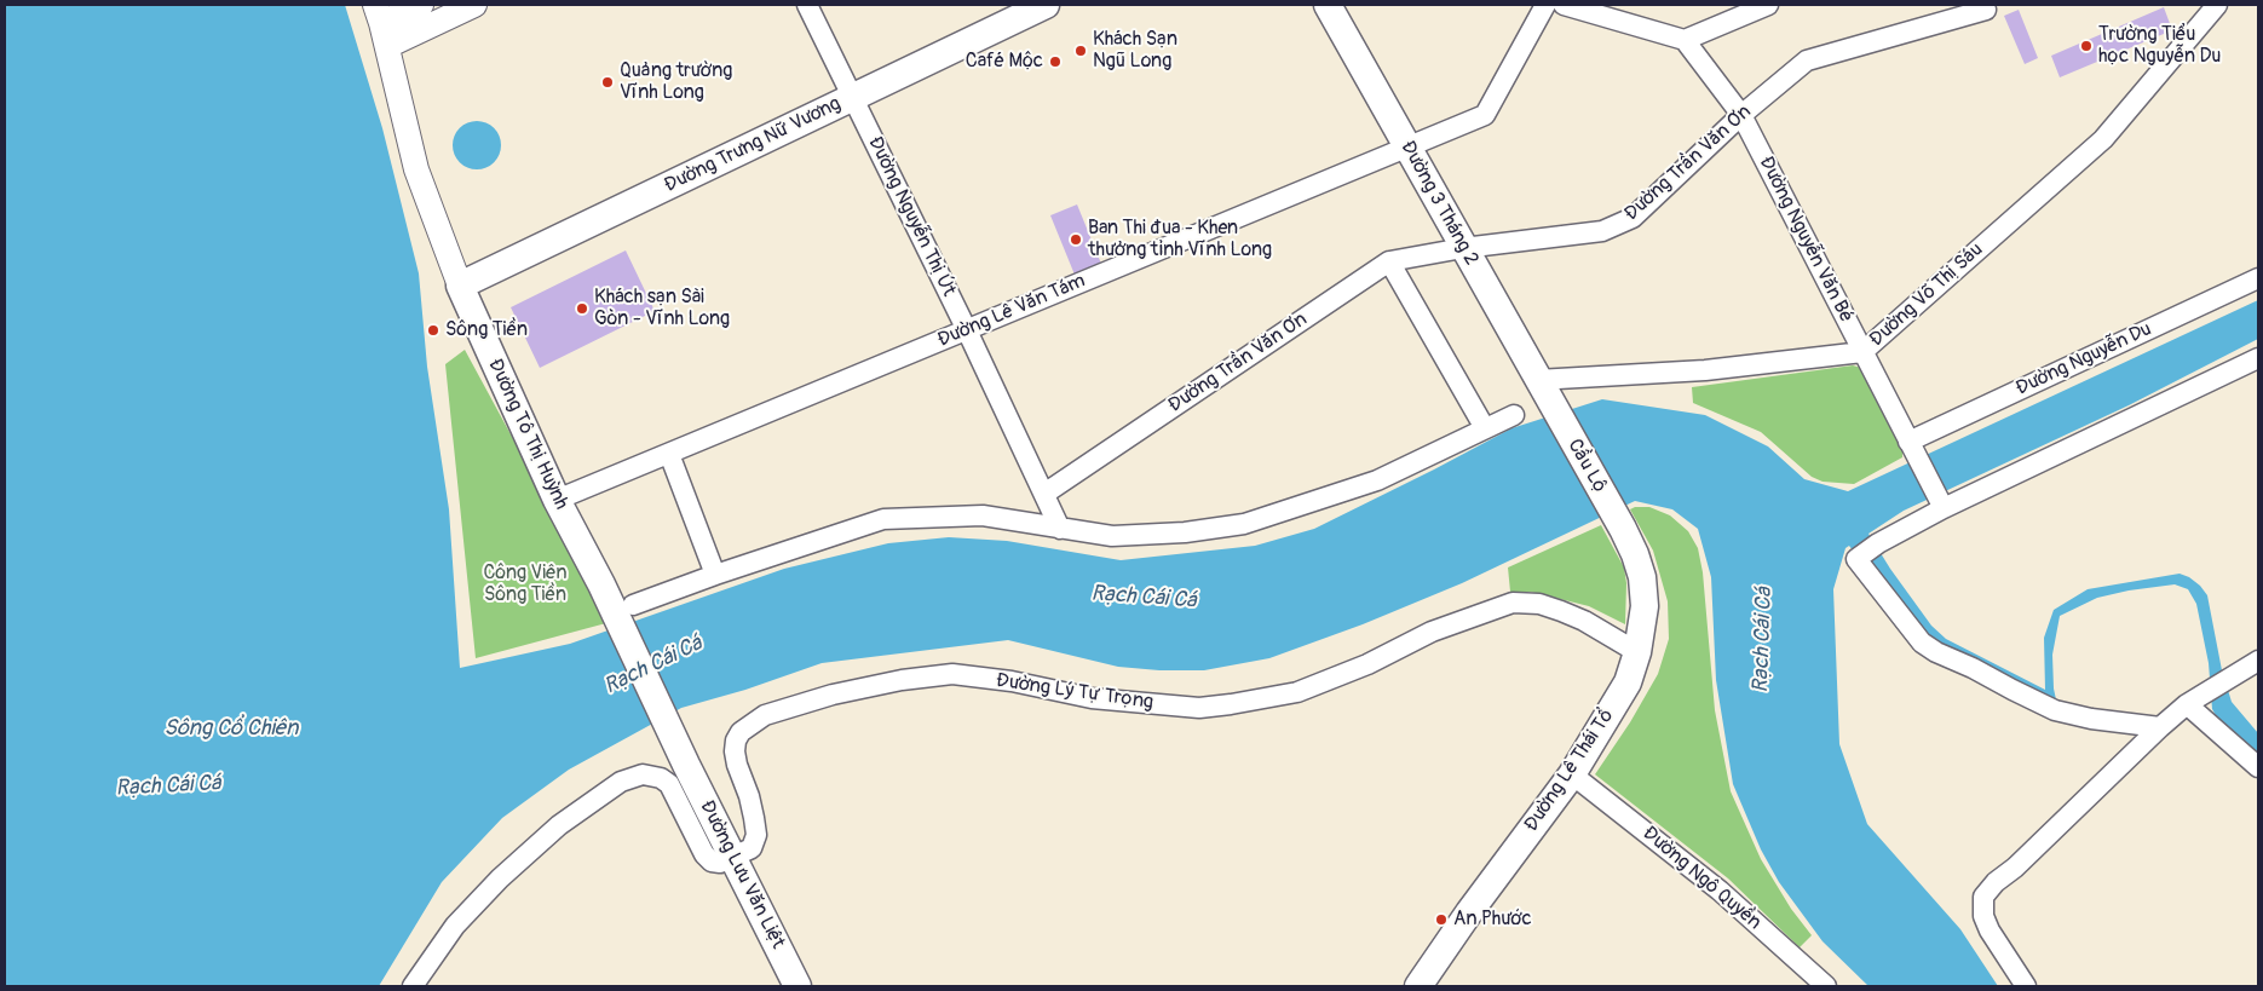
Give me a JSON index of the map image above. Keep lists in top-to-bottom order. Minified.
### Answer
{"streets":{"main road":["Đường Trưng Nữ Vương","Đường 3 Tháng 2","Đường Tô Thị Huỳnh","Cầu Lộ","Đường Lê Thái Tổ","Đường Lưu Văn Liệt"],"street":["Đường Trần Văn Ơn","Đường Nguyễn Thị Út","Đường Nguyễn Văn Bé","Đường Võ Thị Sáu","Đường Lê Văn Tám","Đường Nguyễn Du","Đường Lý Tự Trọng","Đường Ngô Quyền"]},"crossings":[["Đường Trưng Nữ Vương","Đường Nguyễn Thị Út"],["Đường Trưng Nữ Vương","Đường Tô Thị Huỳnh"],["Đường Trần Văn Ơn","Đường 3 Tháng 2"],["Đường Trần Văn Ơn","Đường Nguyễn Thị Út"],["Đường Trần Văn Ơn","Đường Nguyễn Văn Bé"],["Đường 3 Tháng 2","Đường Võ Thị Sáu"],["Đường 3 Tháng 2","Đường Lê Văn Tám"],["Đường 3 Tháng 2","Cầu Lộ"],["Đường Nguyễn Thị Út","Đường Lê Văn Tám"],["Đường Nguyễn Văn Bé","Đường Võ Thị Sáu"],["Đường Nguyễn Văn Bé","Đường Nguyễn Du"],["Đường Võ Thị Sáu","Cầu Lộ"],["Đường Lê Văn Tám","Đường Tô Thị Huỳnh"],["Đường Tô Thị Huỳnh","Đường Lưu Văn Liệt"],["Cầu Lộ","Đường Lê Thái Tổ"],["Đường Lý Tự Trọng","Đường Lê Thái Tổ"],["Đường Lý Tự Trọng","Đường Lưu Văn Liệt"],["Đường Lê Thái Tổ","Đường Ngô Quyền"]],"water":["Rạch Cái Cá","Sông Cổ Chiên"],"parks":["Công Viên Sông Tiền"],"places":["Trường Tiểu học Nguyễn Du","Khách Sạn Ngũ Long","Café Mộc","Quảng trường Vĩnh Long","Ban Thi đua - Khen thưởng tỉnh Vĩnh Long","Khách sạn Sài Gòn - Vĩnh Long","Sông Tiền","An Phước"]}
